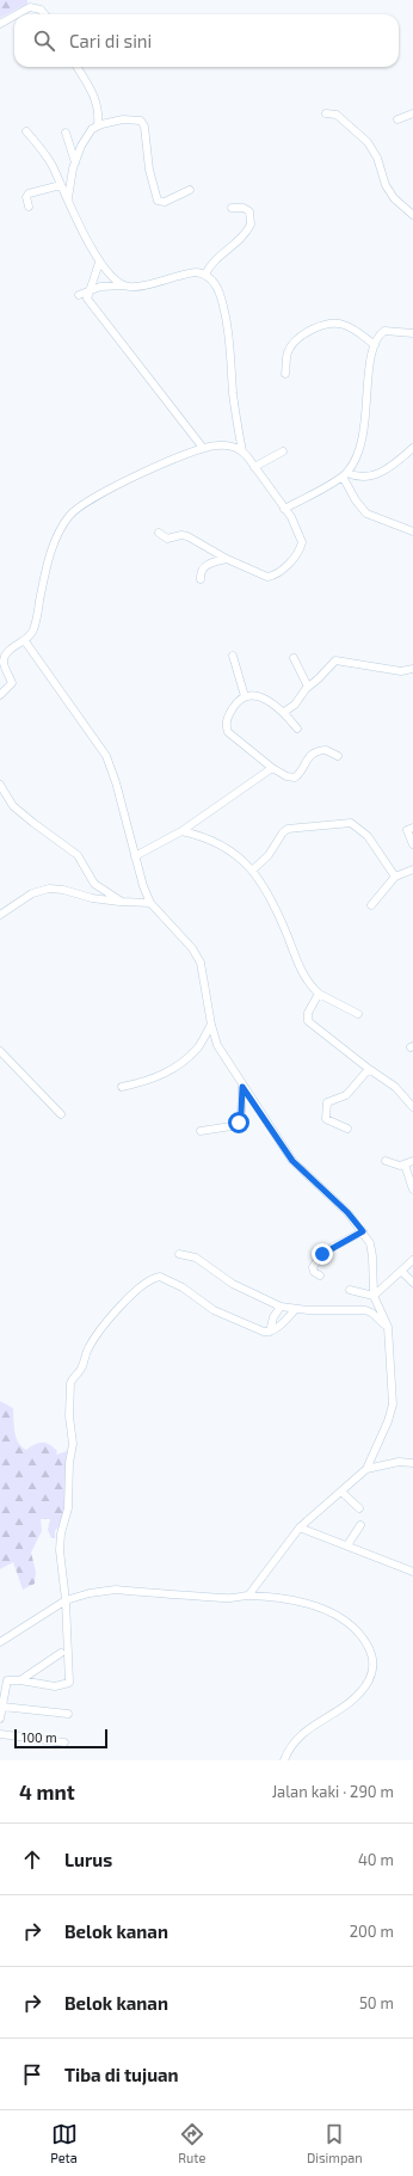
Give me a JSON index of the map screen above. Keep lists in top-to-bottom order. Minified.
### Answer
{"scale_bar":"100 m","page":{"search":"Cari di sini","scale":"100 m","heading":["4 mnt","Jalan kaki · 290 m"],"list":[["Lurus","40 m"],["Belok kanan","200 m"],["Belok kanan","50 m"],"Tiba di tujuan"],"nav":["Peta","Rute","Disimpan"]}}
